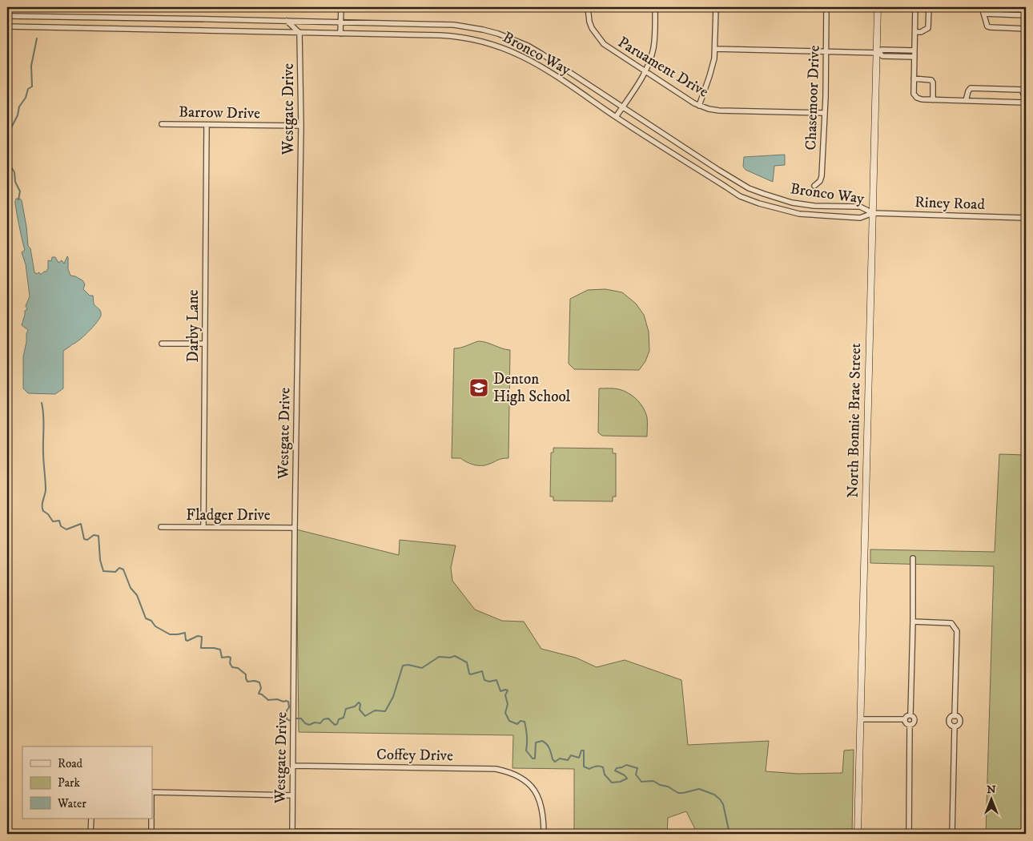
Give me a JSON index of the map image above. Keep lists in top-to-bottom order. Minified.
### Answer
{"streets":{"main road":["North Bonnie Brae Street"],"street":["Bronco Way","Paruament Drive","Chasemoor Drive","Westgate Drive","Barrow Drive","Riney Road","Darby Lane","Fladger Drive","Coffey Drive"]},"crossings":[["Bronco Way","Westgate Drive"],["Bronco Way","Riney Road"],["Bronco Way","North Bonnie Brae Street"],["Paruament Drive","Chasemoor Drive"],["Westgate Drive","Barrow Drive"],["Westgate Drive","Fladger Drive"],["Westgate Drive","Coffey Drive"],["Barrow Drive","Darby Lane"],["Riney Road","North Bonnie Brae Street"],["Darby Lane","Fladger Drive"]],"places":{"school or university":["Denton High School"]},"legend":["Road","Park","Water"],"north":"top"}
